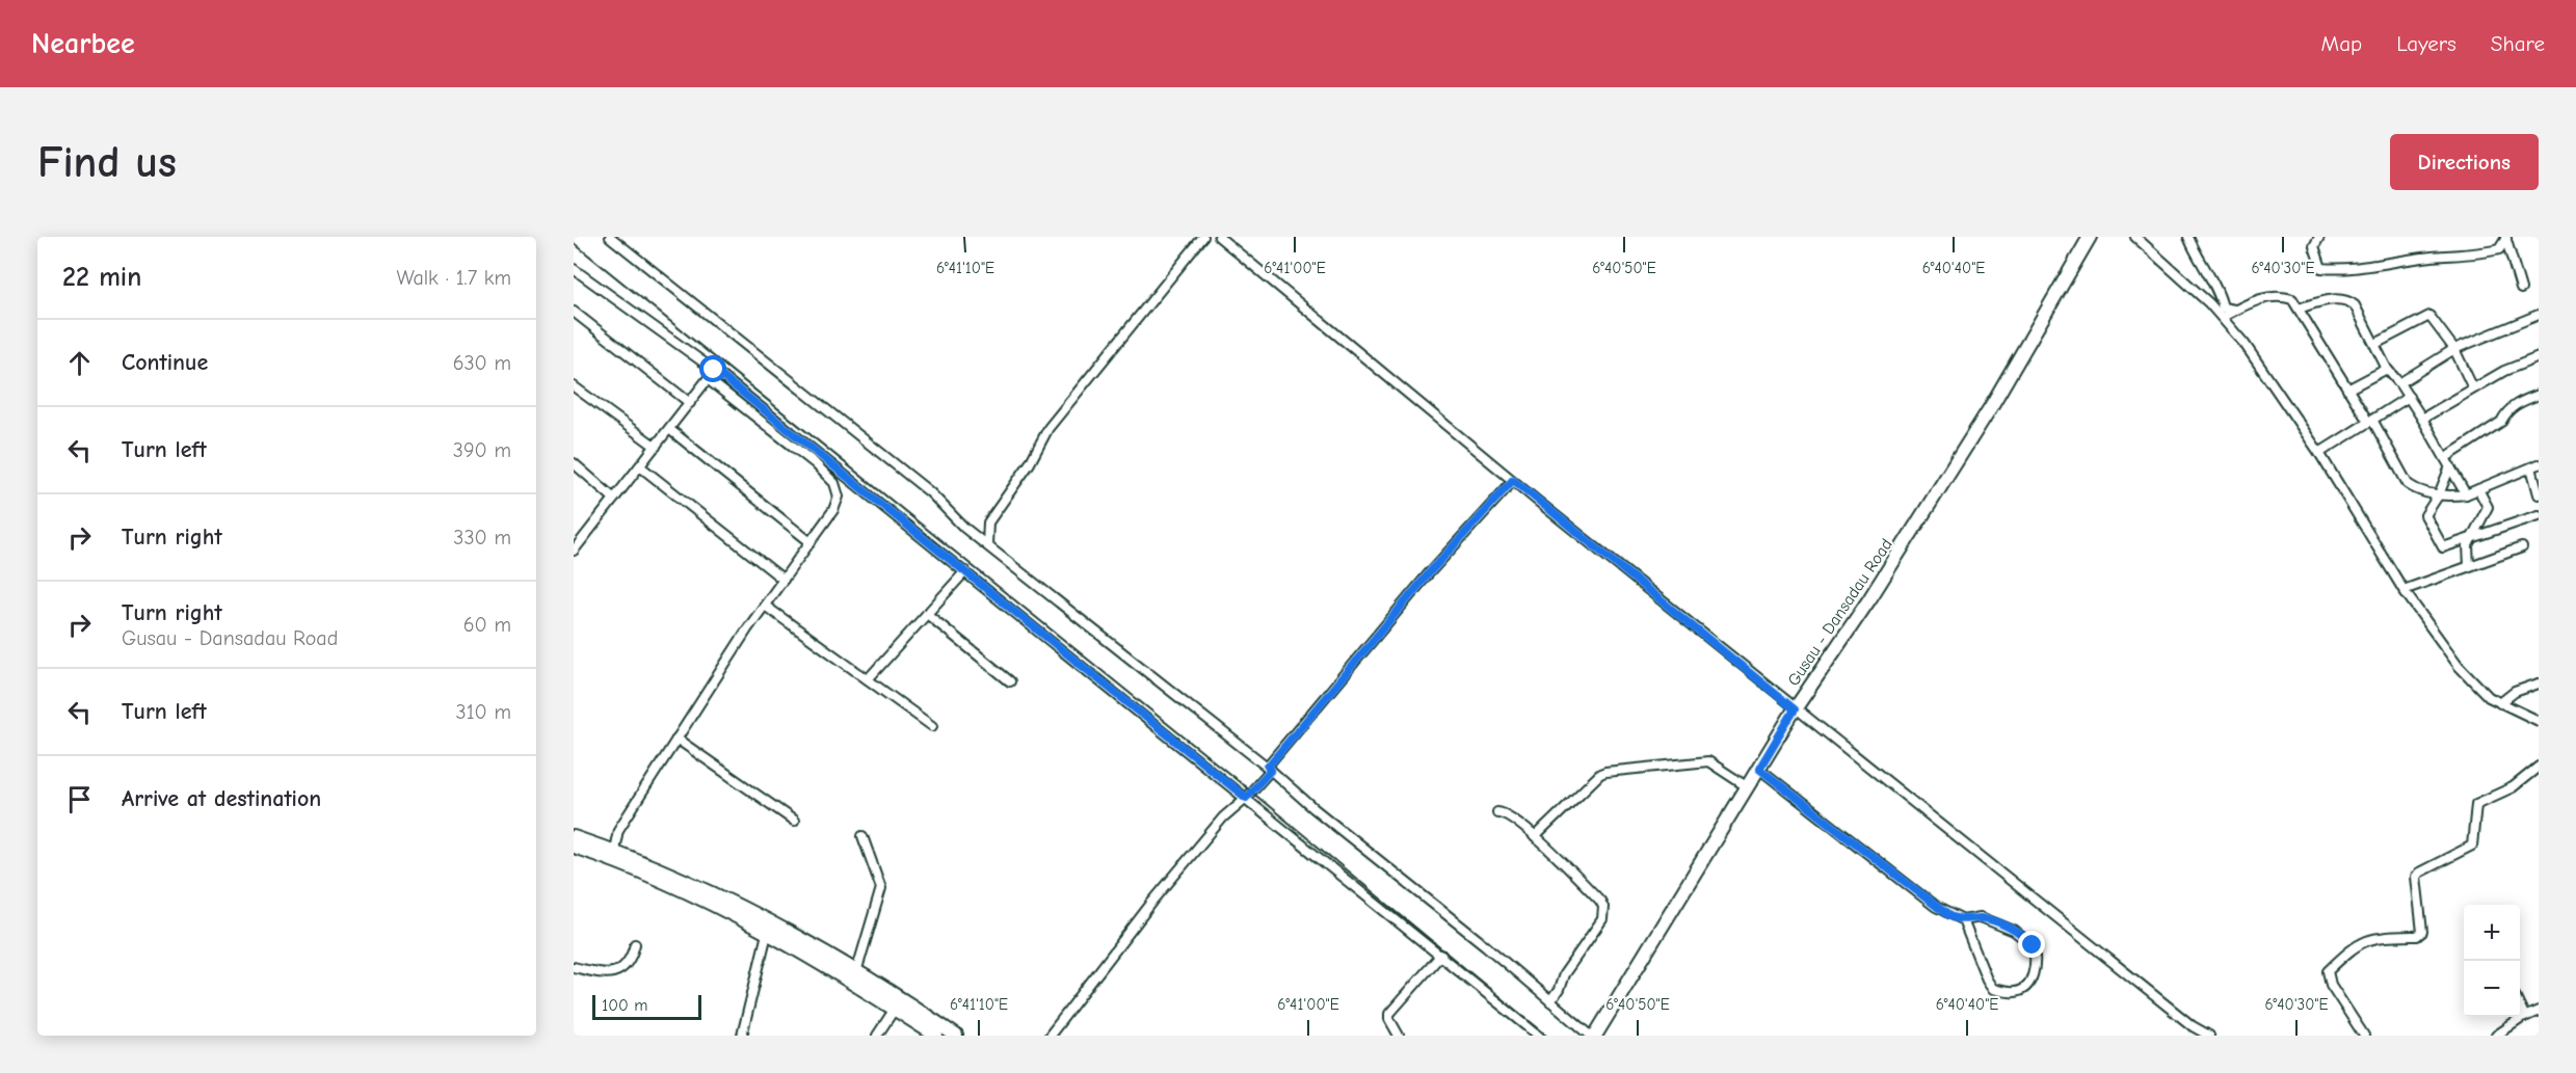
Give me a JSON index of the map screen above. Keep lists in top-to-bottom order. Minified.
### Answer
{"streets":{"main road":["Gusau - Dansadau Road"]},"scale_bar":"100 m","page":{"header":"Nearbee","nav":["Map","Layers","Share"],"buttons":"Directions","title":"Find us","heading":["22 min","Walk · 1.7 km"],"list":[["Continue","630 m"],["Turn left","390 m"],["Turn right","330 m"],["Turn right","Gusau - Dansadau Road","60 m"],["Turn left","310 m"],"Arrive at destination"],"map_buttons":["+","−"],"scale":"100 m"},"coordinates":["6°41'10\"E","6°41'00\"E","6°40'50\"E","6°40'40\"E","6°40'30\"E"]}
